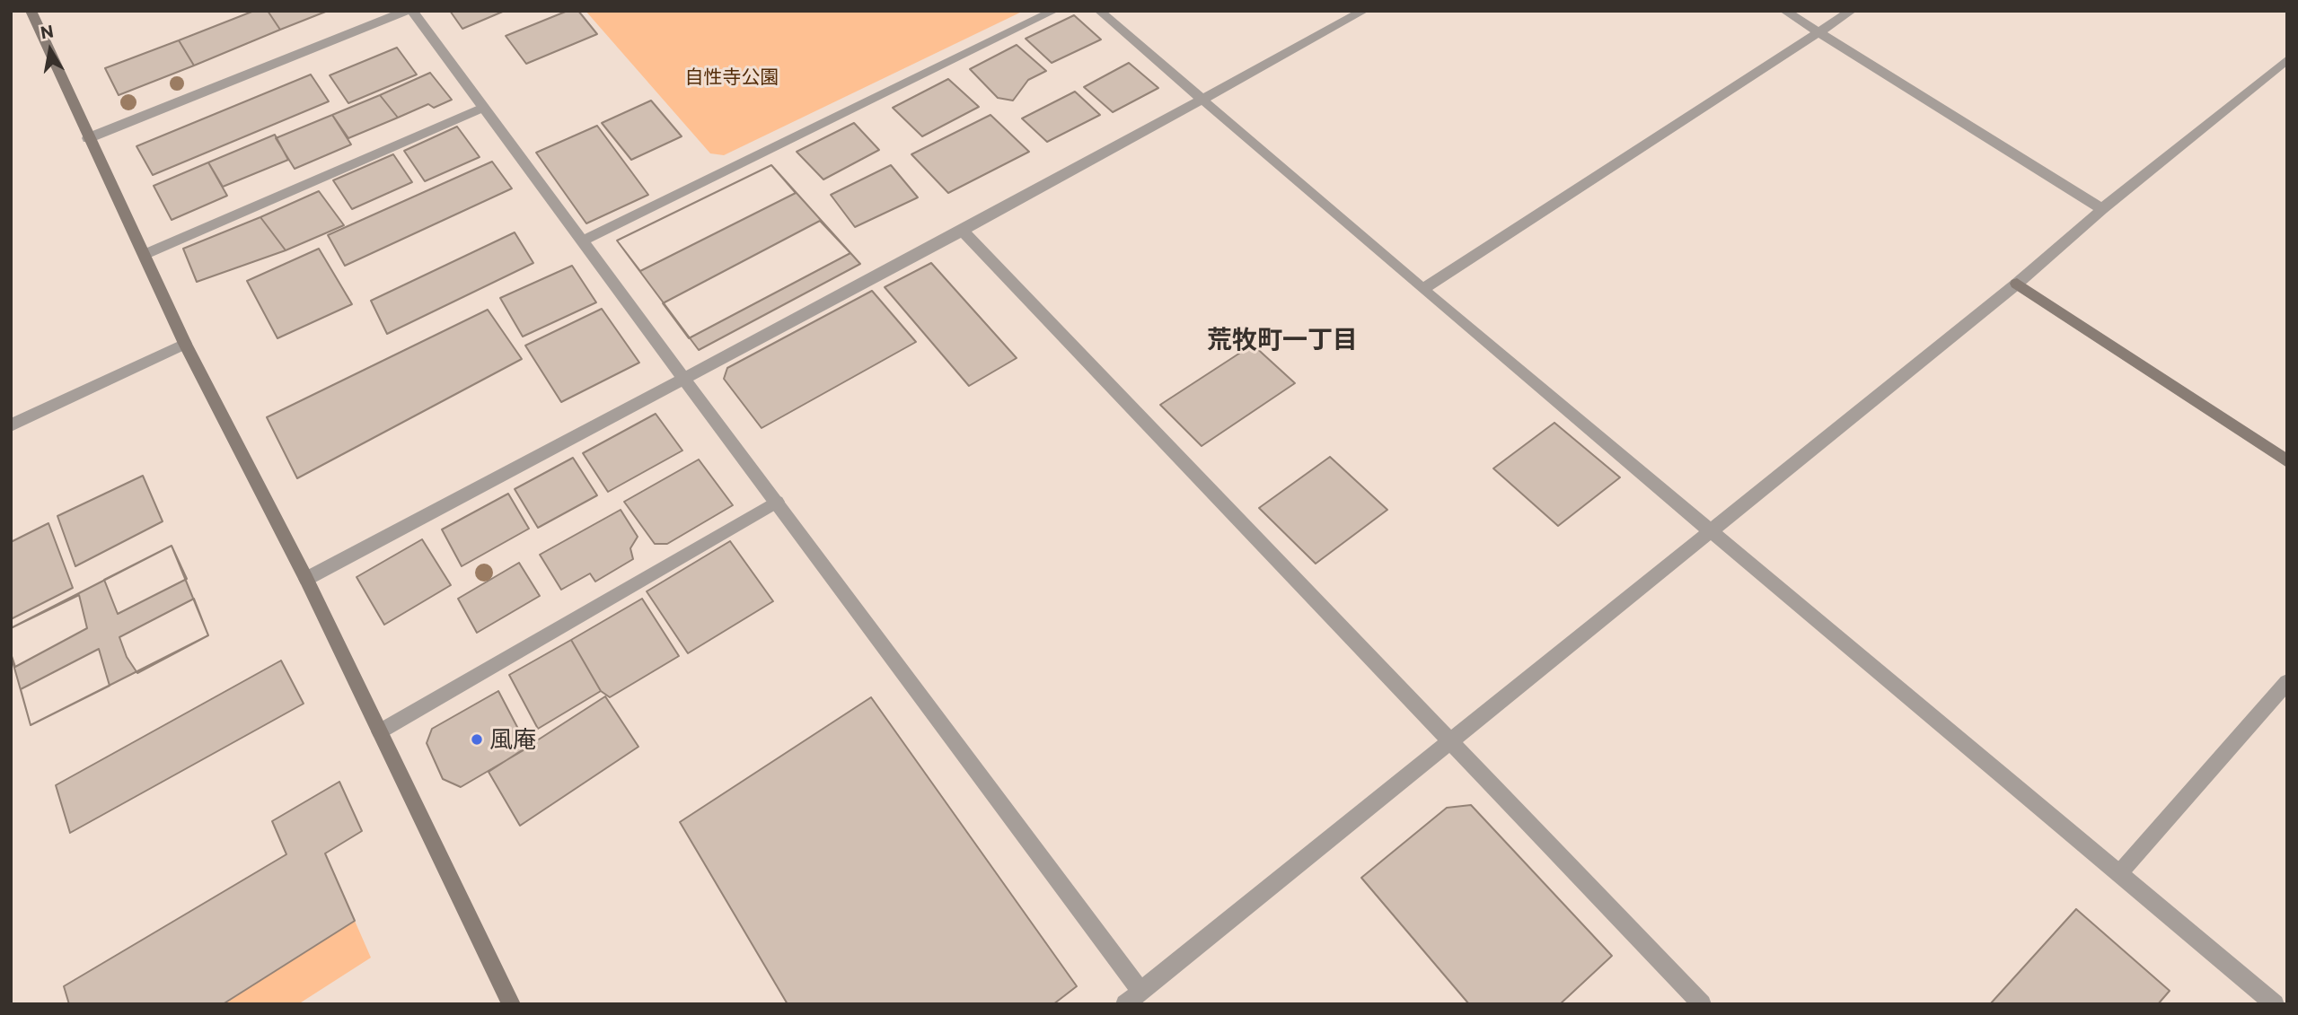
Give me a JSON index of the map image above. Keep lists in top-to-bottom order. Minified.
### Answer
{"districts":["荒牧町一丁目"],"parks":["自性寺公園"],"places":["風庵"],"north":"top"}
